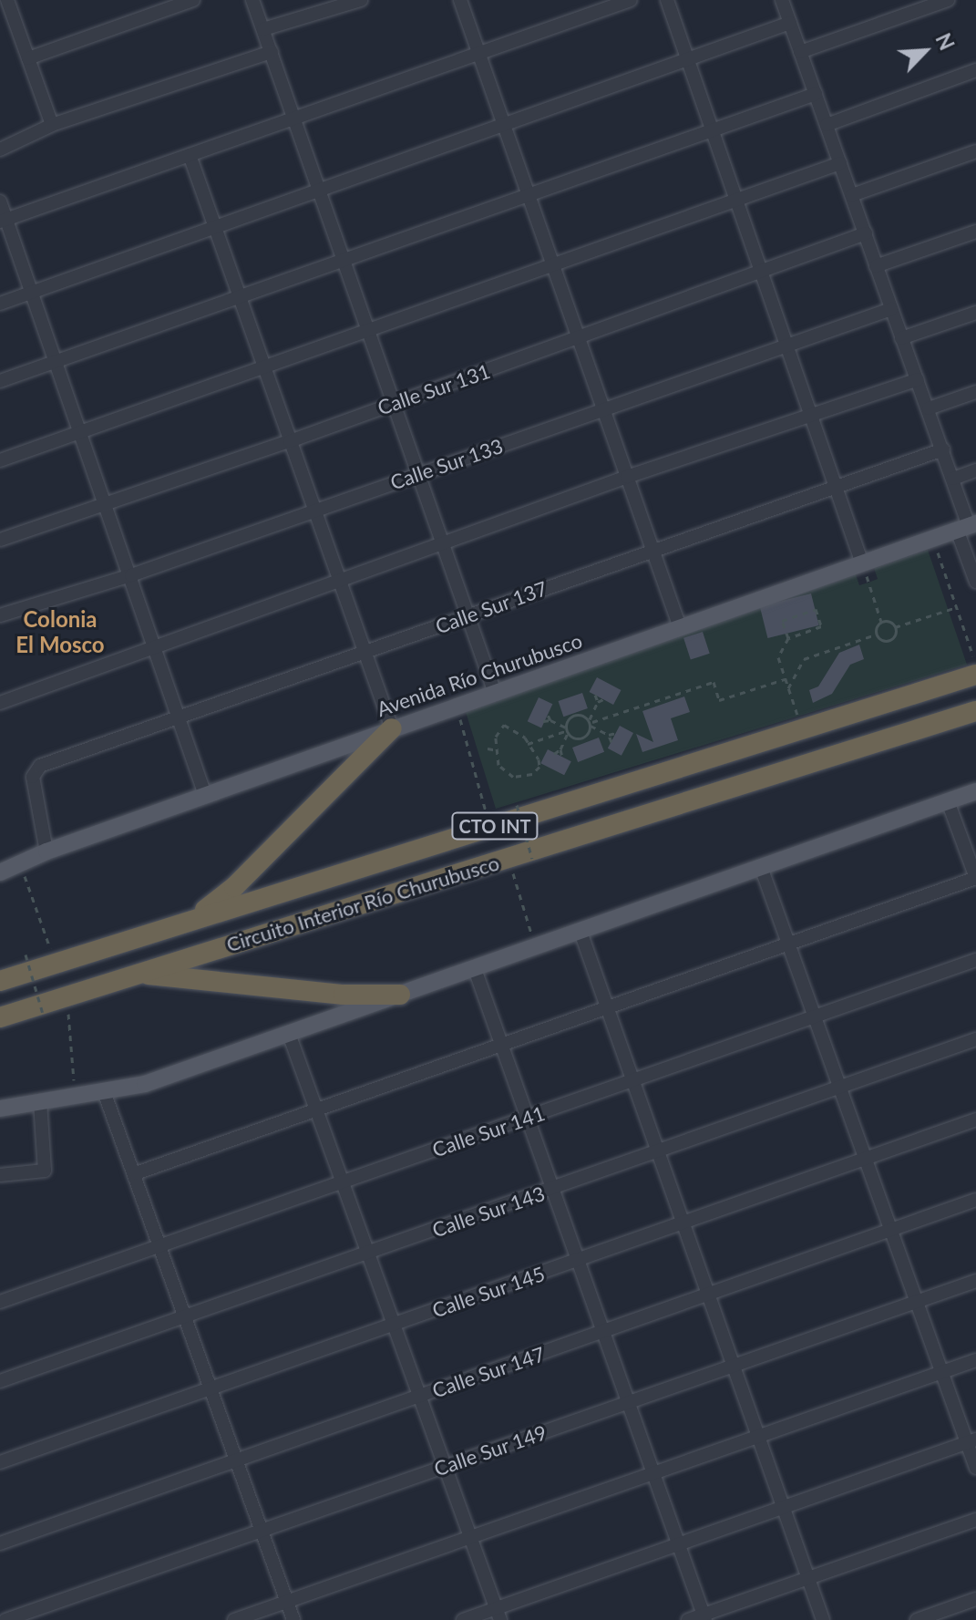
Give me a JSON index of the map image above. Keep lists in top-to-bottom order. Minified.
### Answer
{"streets":{"highway":["CTO INT","Circuito Interior Río Churubusco"],"main road":["Avenida Río Churubusco"],"street":["Calle Sur 131","Calle Sur 133","Calle Sur 137","Calle Sur 141","Calle Sur 143","Calle Sur 145","Calle Sur 147","Calle Sur 149"]},"crossings":[["Calle Sur 137","Avenida Río Churubusco"]],"districts":["Colonia El Mosco"],"north":"top right"}
